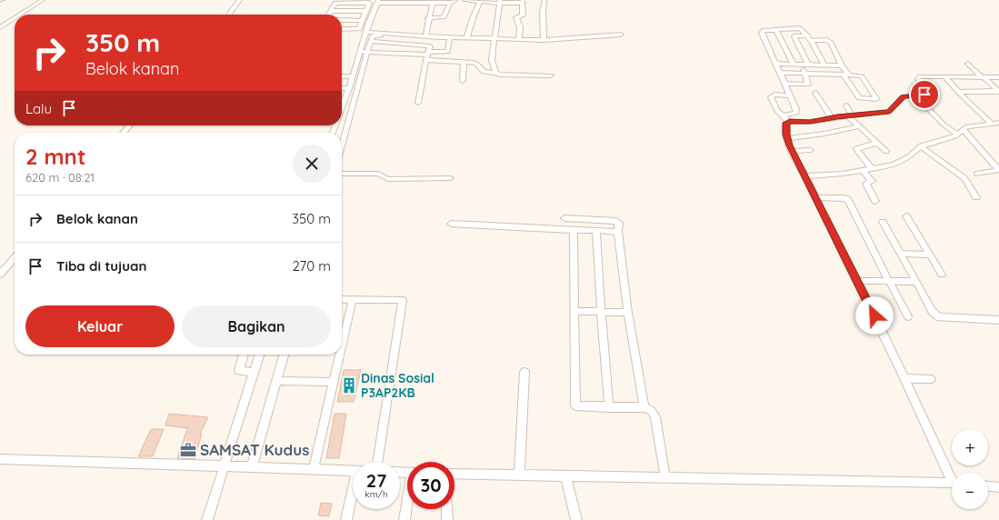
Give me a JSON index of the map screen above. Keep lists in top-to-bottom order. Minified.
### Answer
{"places":{"building":["Dinas Sosial P3AP2KB"],"office":["SAMSAT Kudus"]},"page":{"turn":["350 m","Belok kanan"],"then":"Lalu","heading":["2 mnt","620 m · 08:21"],"list":[{"name":"Belok kanan","value":"350 m"},{"name":"Tiba di tujuan","value":"270 m"}],"buttons":["Keluar","Bagikan"],"map_buttons":["+","−"],"speed":"27 km/h","limit":"30"}}
